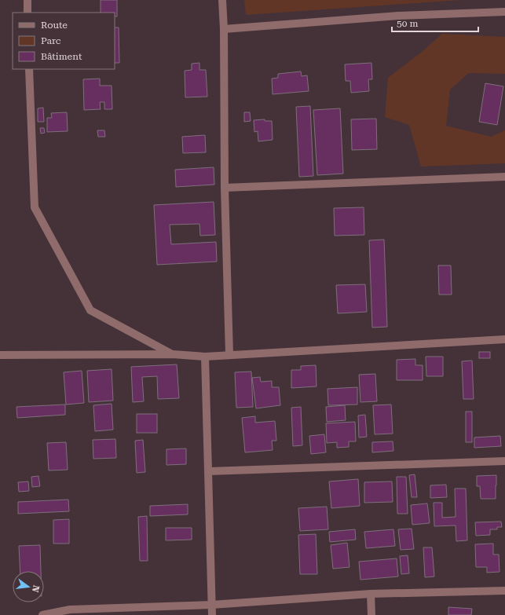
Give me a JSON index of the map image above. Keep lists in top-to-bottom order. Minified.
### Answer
{"legend":["Route","Parc","Bâtiment"],"scale_bar":"50 m","north":"right"}
